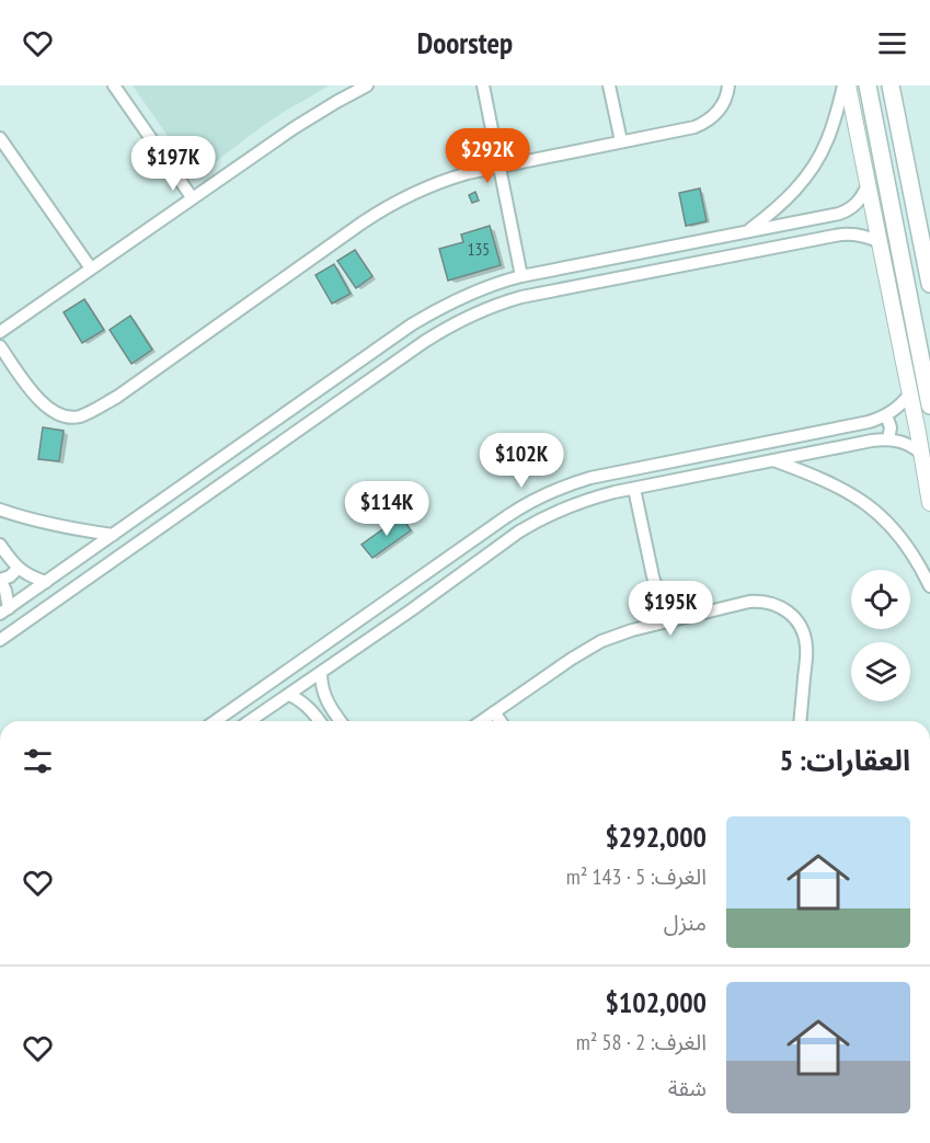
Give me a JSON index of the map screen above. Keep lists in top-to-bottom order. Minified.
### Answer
{"house_numbers":["135"],"page":{"header":"Doorstep","price":["$292K","$197K","$102K","$114K","$195K"],"heading":"العقارات: 5","list":[{"name":"$292,000","note":"الغرف: 5 · 143 m² · منزل"},{"name":"$102,000","note":"الغرف: 2 · 58 m² · شقة"}]}}
